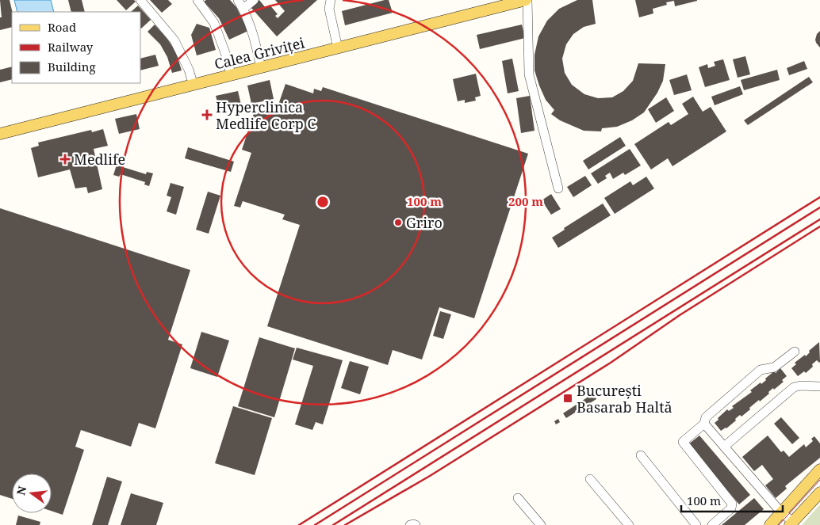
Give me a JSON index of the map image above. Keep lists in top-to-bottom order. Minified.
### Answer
{"streets":{"main road":["Calea Griviței"]},"places":{"health":["Hyperclinica Medlife Corp C","Medlife"],"other":["Griro"],"transit":["București Basarab Haltă"]},"legend":["Road","Railway","Building"],"scale_bar":"100 m","north":"left","rings":["100 m","200 m"]}
